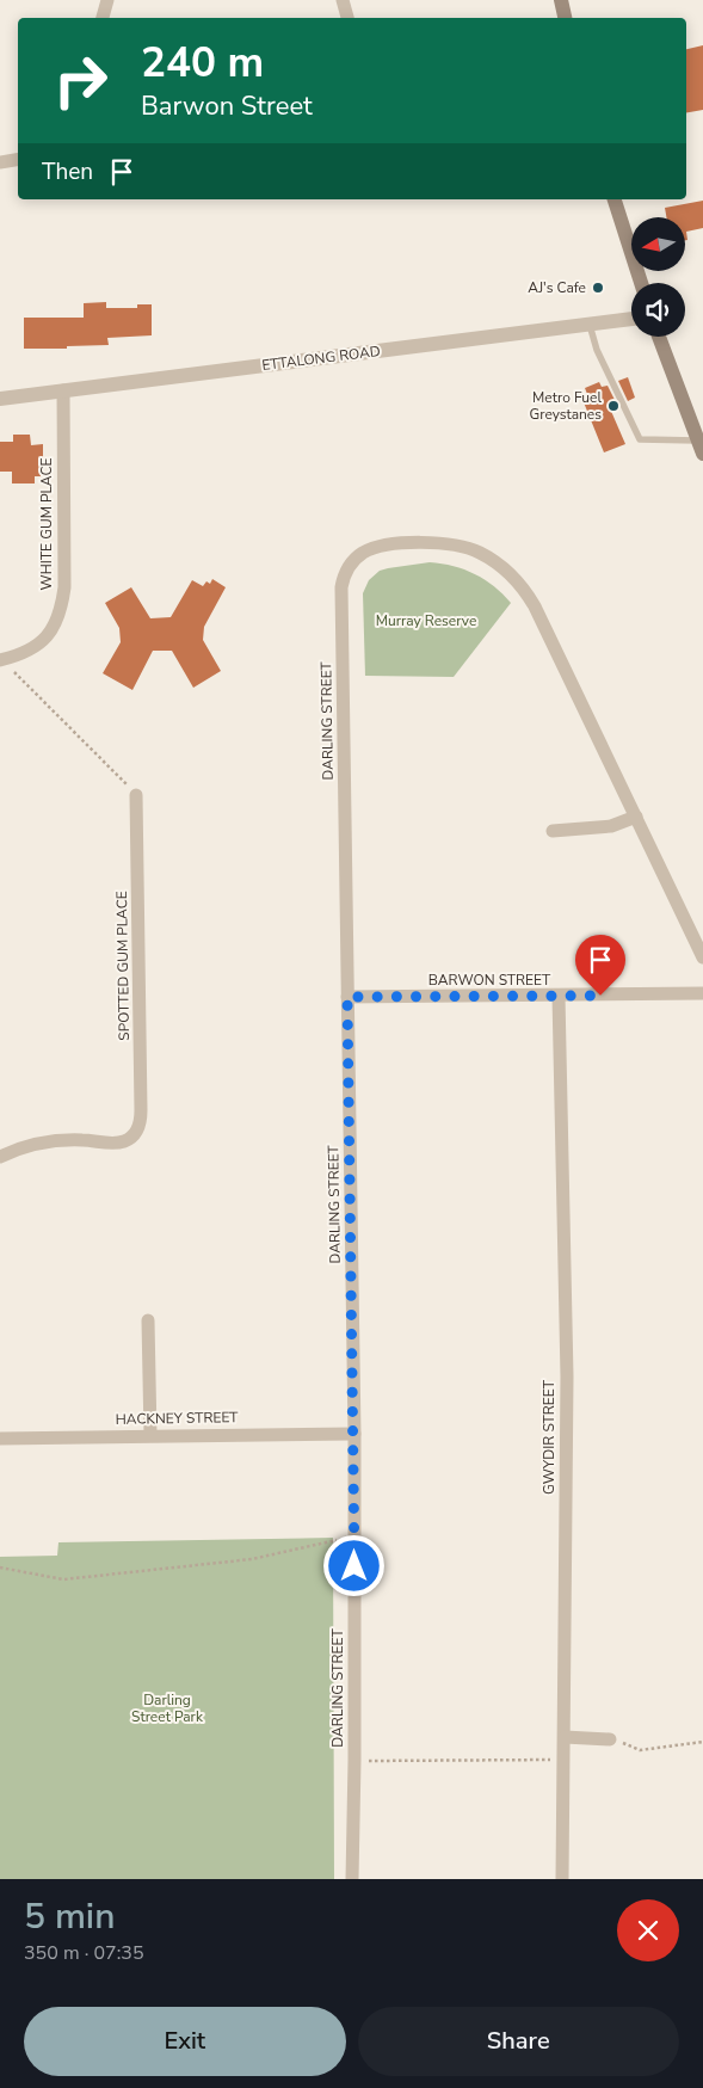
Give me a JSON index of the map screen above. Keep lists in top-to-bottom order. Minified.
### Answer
{"streets":{"street":["ETTALONG ROAD","WHITE GUM PLACE","DARLING STREET","SPOTTED GUM PLACE","BARWON STREET","HACKNEY STREET","GWYDIR STREET"]},"crossings":[["ETTALONG ROAD","WHITE GUM PLACE"],["DARLING STREET","BARWON STREET"],["DARLING STREET","HACKNEY STREET"],["BARWON STREET","GWYDIR STREET"]],"parks":["Murray Reserve","Darling Street Park"],"places":["AJ's Cafe","Metro Fuel Greystanes"],"north":"left","page":{"turn":["240 m","Barwon Street"],"then":"Then","heading":["5 min","350 m · 07:35"],"buttons":["Exit","Share"]}}
